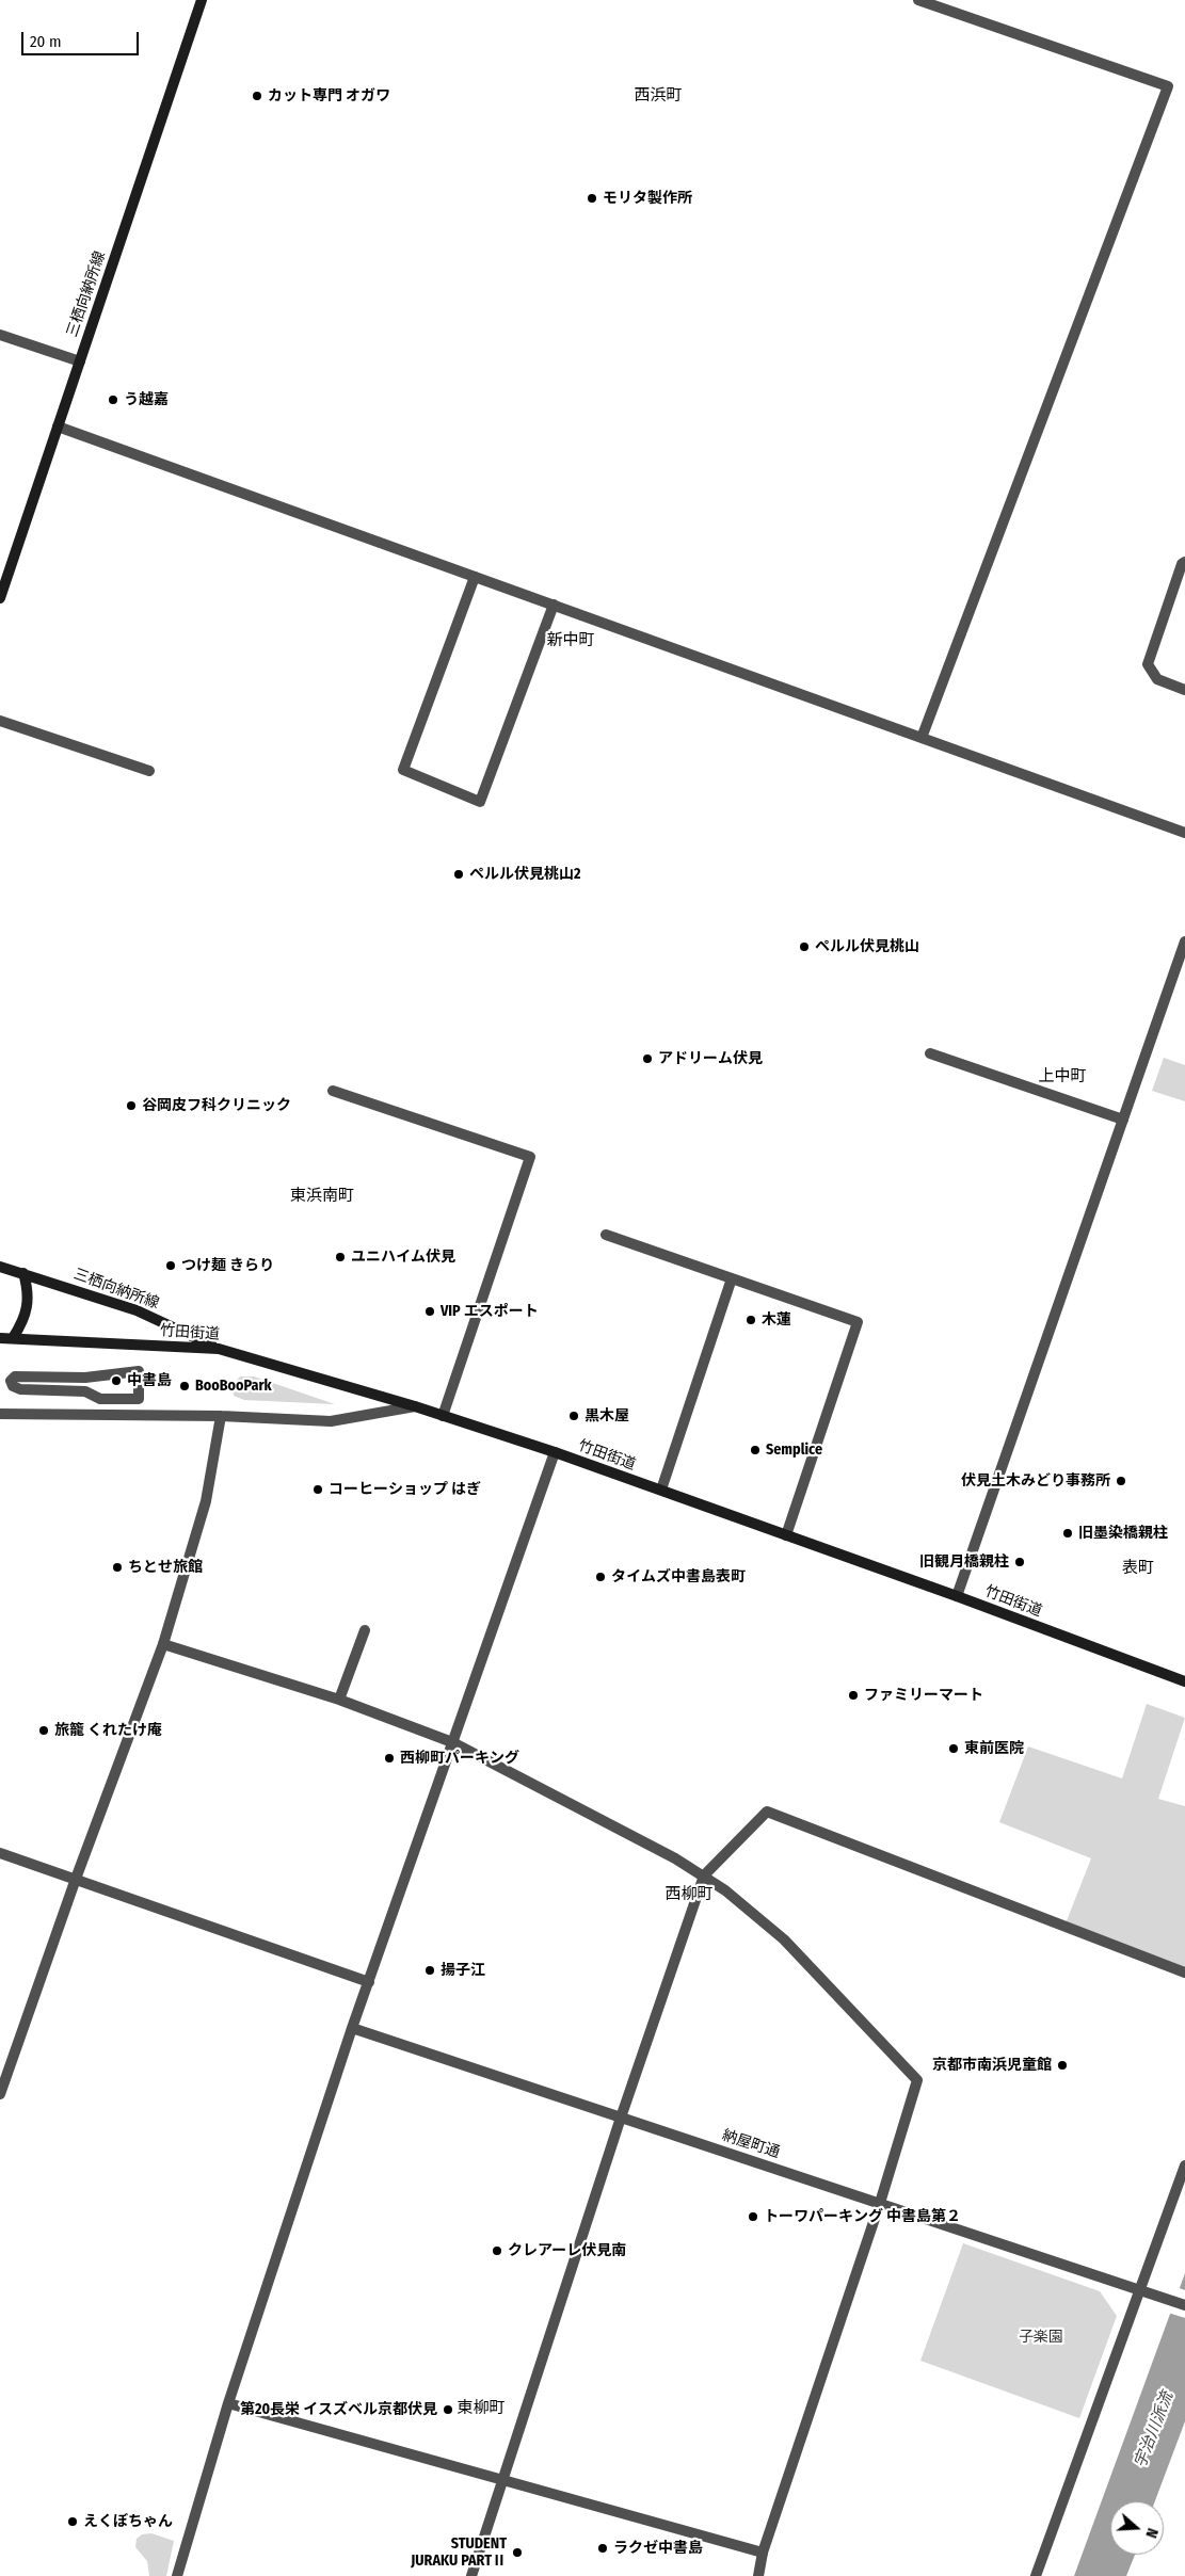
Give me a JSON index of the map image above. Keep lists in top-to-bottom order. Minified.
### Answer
{"streets":{"main road":["三栖向納所線","竹田街道"],"street":["納屋町通"]},"crossings":[["三栖向納所線","竹田街道"]],"districts":["西浜町","新中町","上中町","東浜南町","表町","西柳町","東柳町"],"water":["宇治川派流"],"parks":["子楽園"],"places":["カット専門 オガワ","モリタ製作所","う越嘉","ペルル伏見桃山2","ペルル伏見桃山","アドリーム伏見","谷岡皮フ科クリニック","ユニハイム伏見","つけ麺 きらり","VIP エスポート","木蓮","中書島","BooBooPark","黒木屋","Semplice","伏見土木みどり事務所","コーヒーショップ はぎ","旧墨染橋親柱","旧観月橋親柱","ちとせ旅館","タイムズ中書島表町","ファミリーマート","旅籠 くれたけ庵","東前医院","西柳町パーキング","揚子江","京都市南浜児童館","トーワパーキング 中書島第２","クレアーレ伏見南","第20長栄 イスズベル京都伏見","えくぼちゃん","ラクゼ中書島","STUDENT JURAKU PARTⅡ"],"scale_bar":"20 m","north":"right"}
